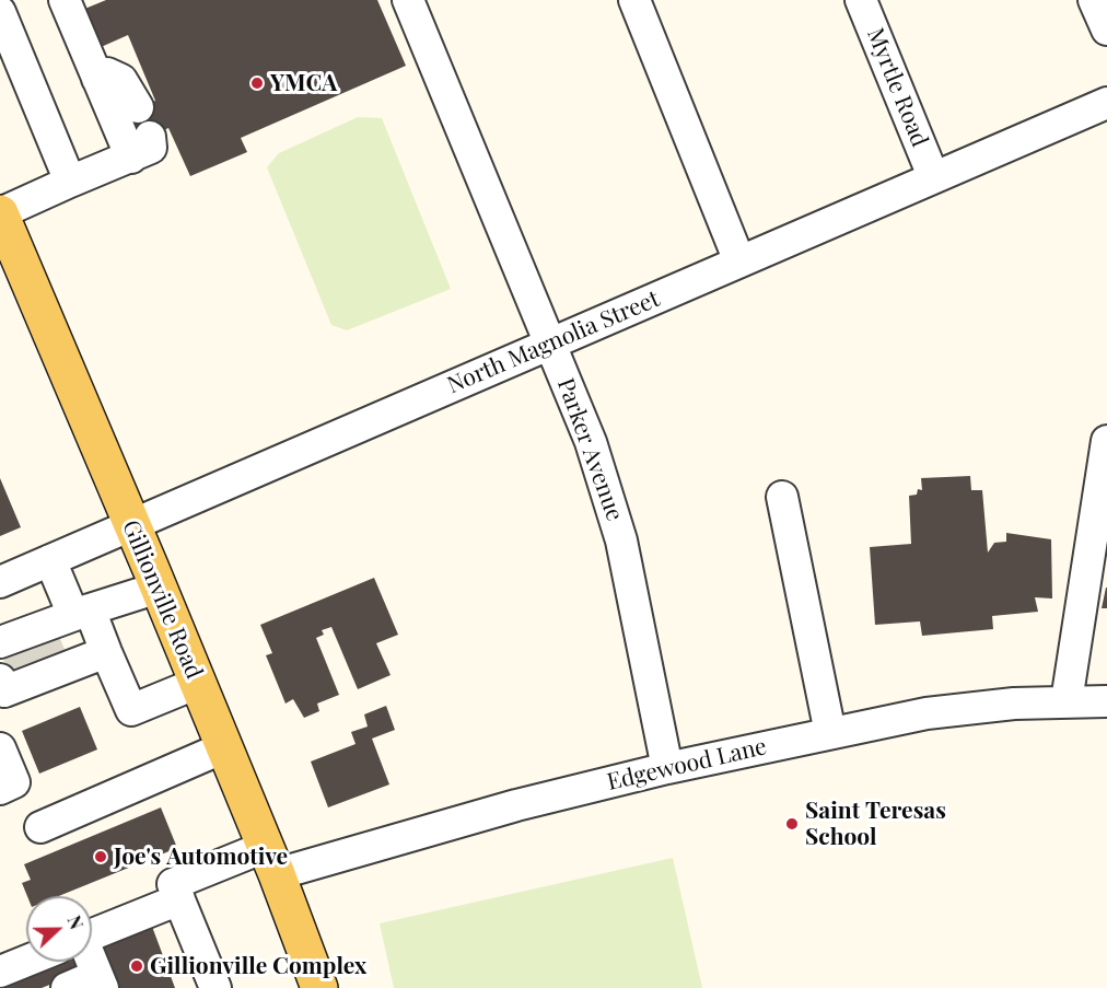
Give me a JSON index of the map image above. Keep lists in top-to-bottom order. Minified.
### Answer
{"streets":{"main road":["Gillionville Road"],"street":["Myrtle Road","North Magnolia Street","Parker Avenue","Edgewood Lane"]},"crossings":[["Myrtle Road","North Magnolia Street"],["North Magnolia Street","Parker Avenue"],["North Magnolia Street","Gillionville Road"],["Parker Avenue","Edgewood Lane"],["Gillionville Road","Edgewood Lane"]],"places":["YMCA","Saint Teresas School","Joe's Automotive","Gillionville Complex"],"north":"right"}
